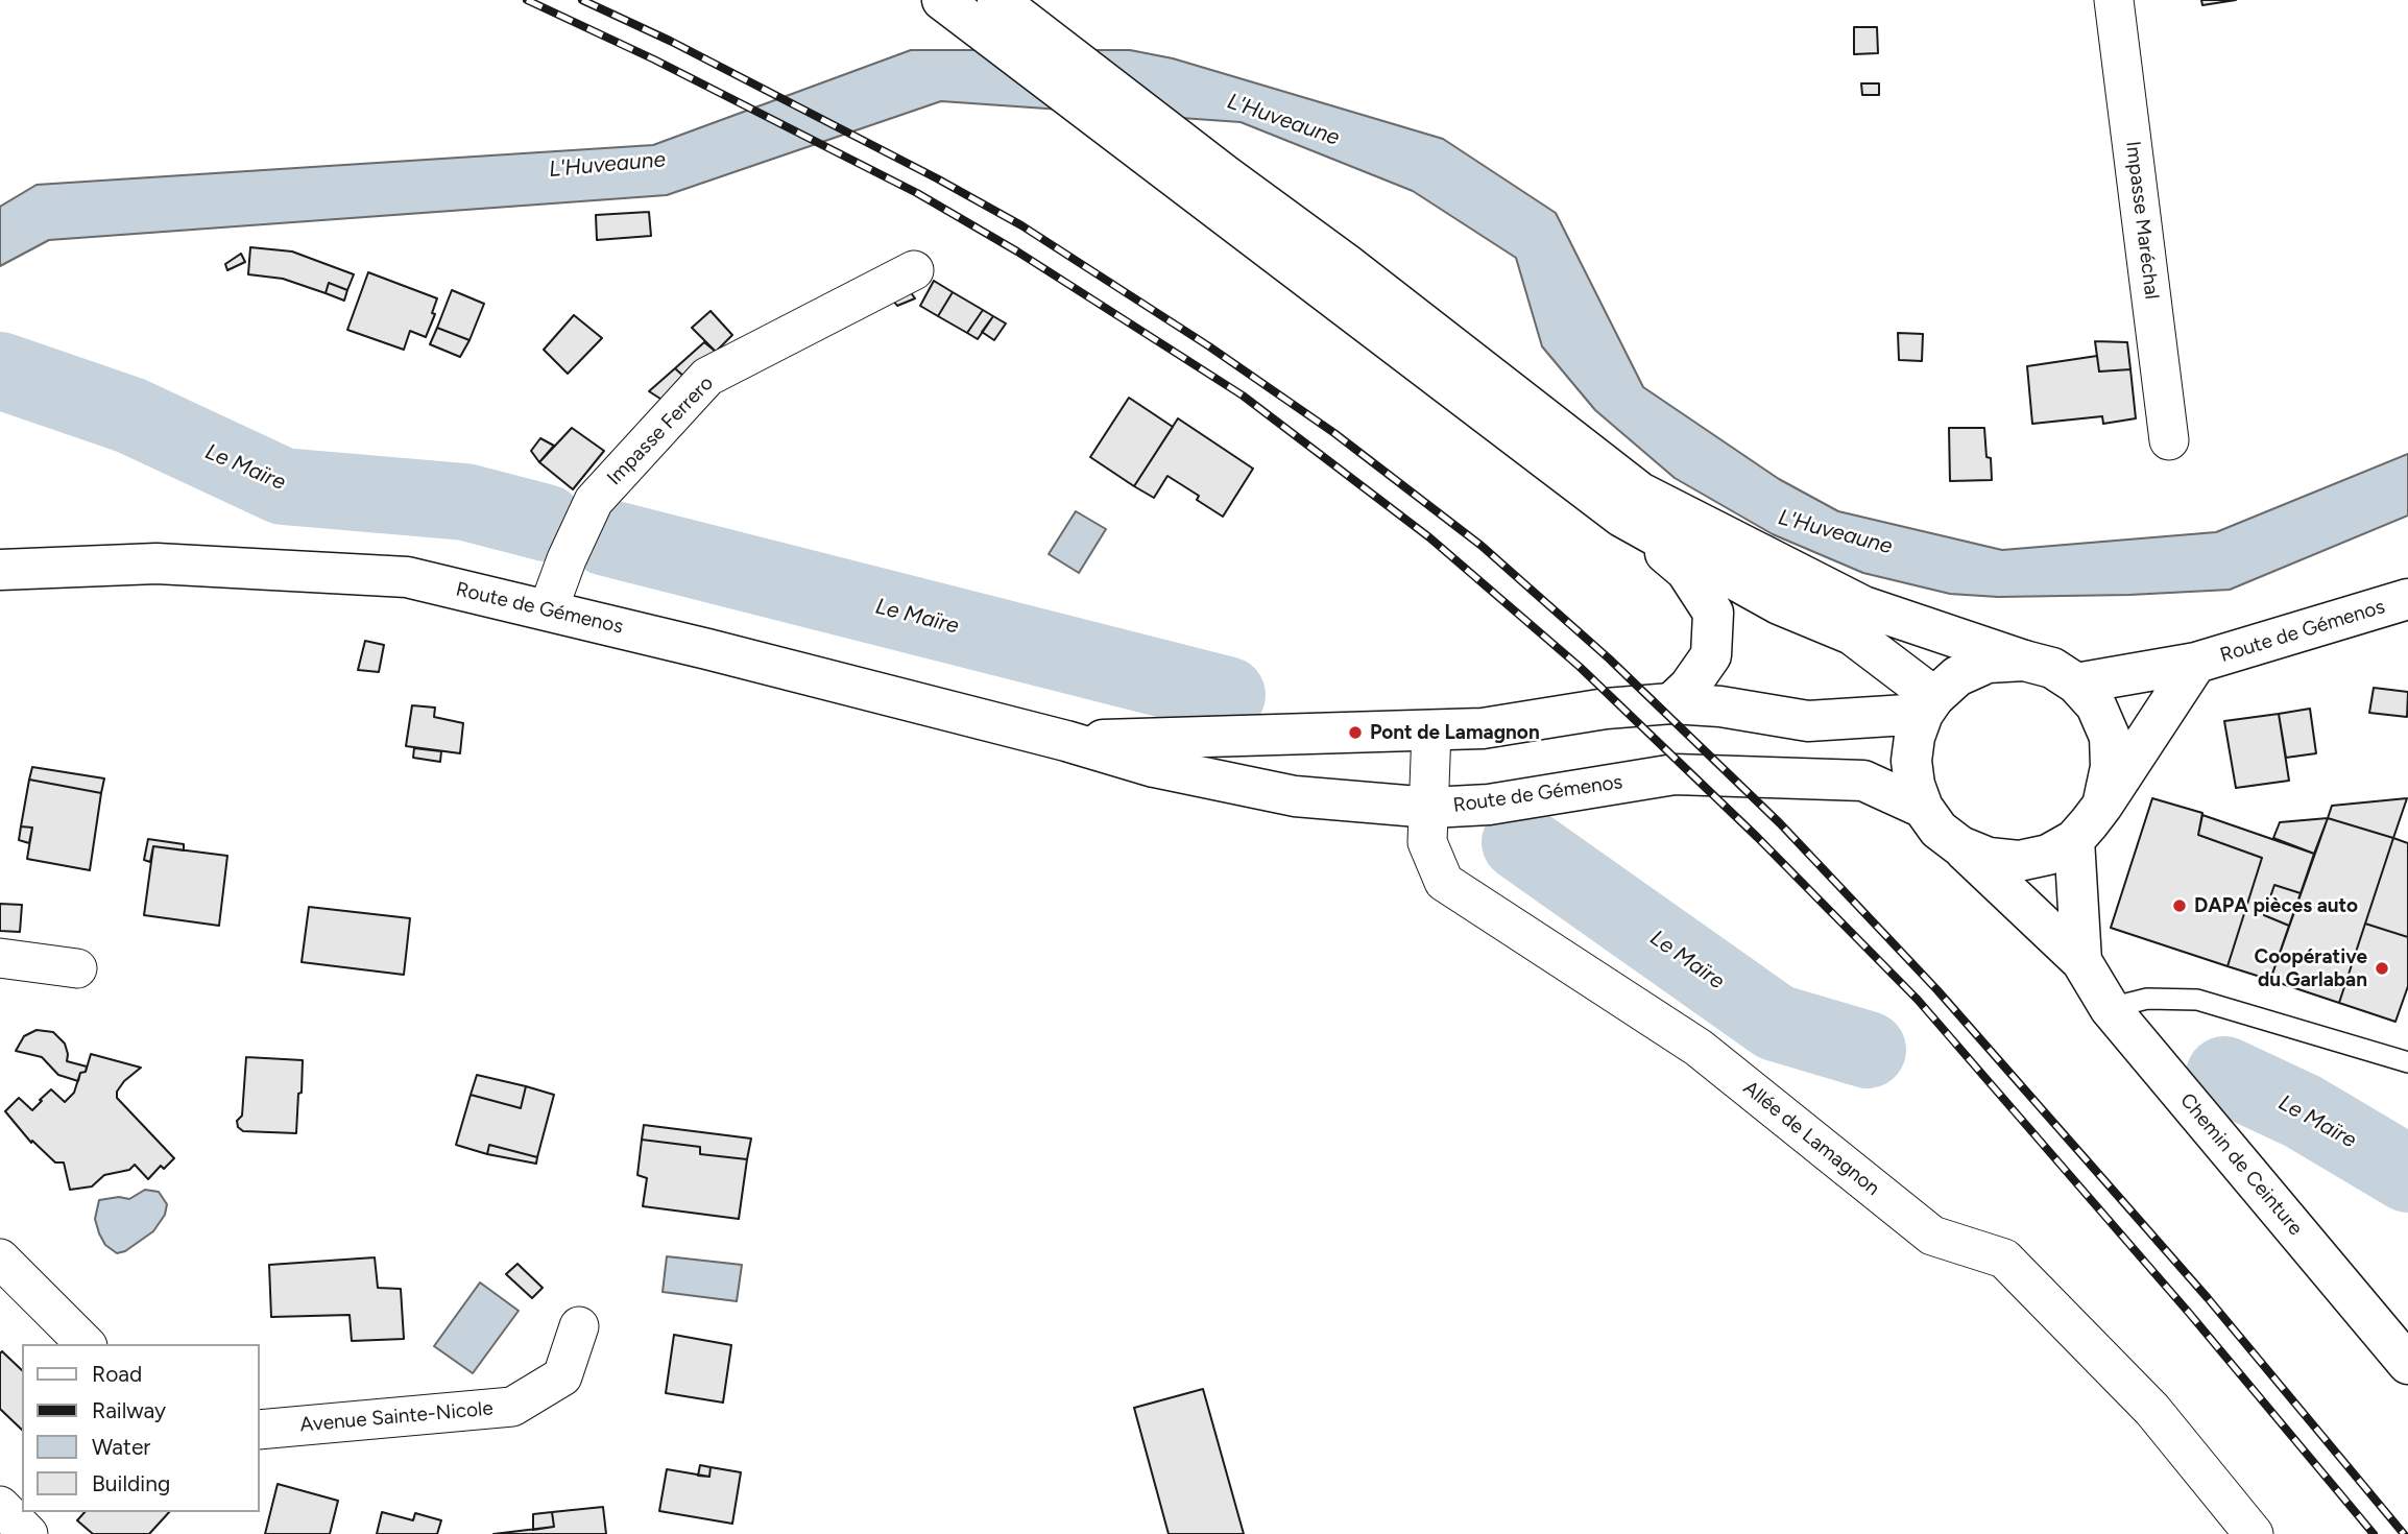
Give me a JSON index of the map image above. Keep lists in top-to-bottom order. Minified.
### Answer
{"streets":{"main road":["Route de Gémenos","Chemin de Ceinture"],"street":["Impasse Maréchal","Impasse Ferrero","Allée de Lamagnon","Avenue Sainte-Nicole"]},"crossings":[["Impasse Ferrero","Route de Gémenos"],["Route de Gémenos","Allée de Lamagnon"],["Route de Gémenos","Chemin de Ceinture"]],"water":["L'Huveaune","Le Maïre"],"places":["Pont de Lamagnon","DAPA pièces auto","Coopérative du Garlaban"],"legend":["Road","Railway","Water","Building"]}
